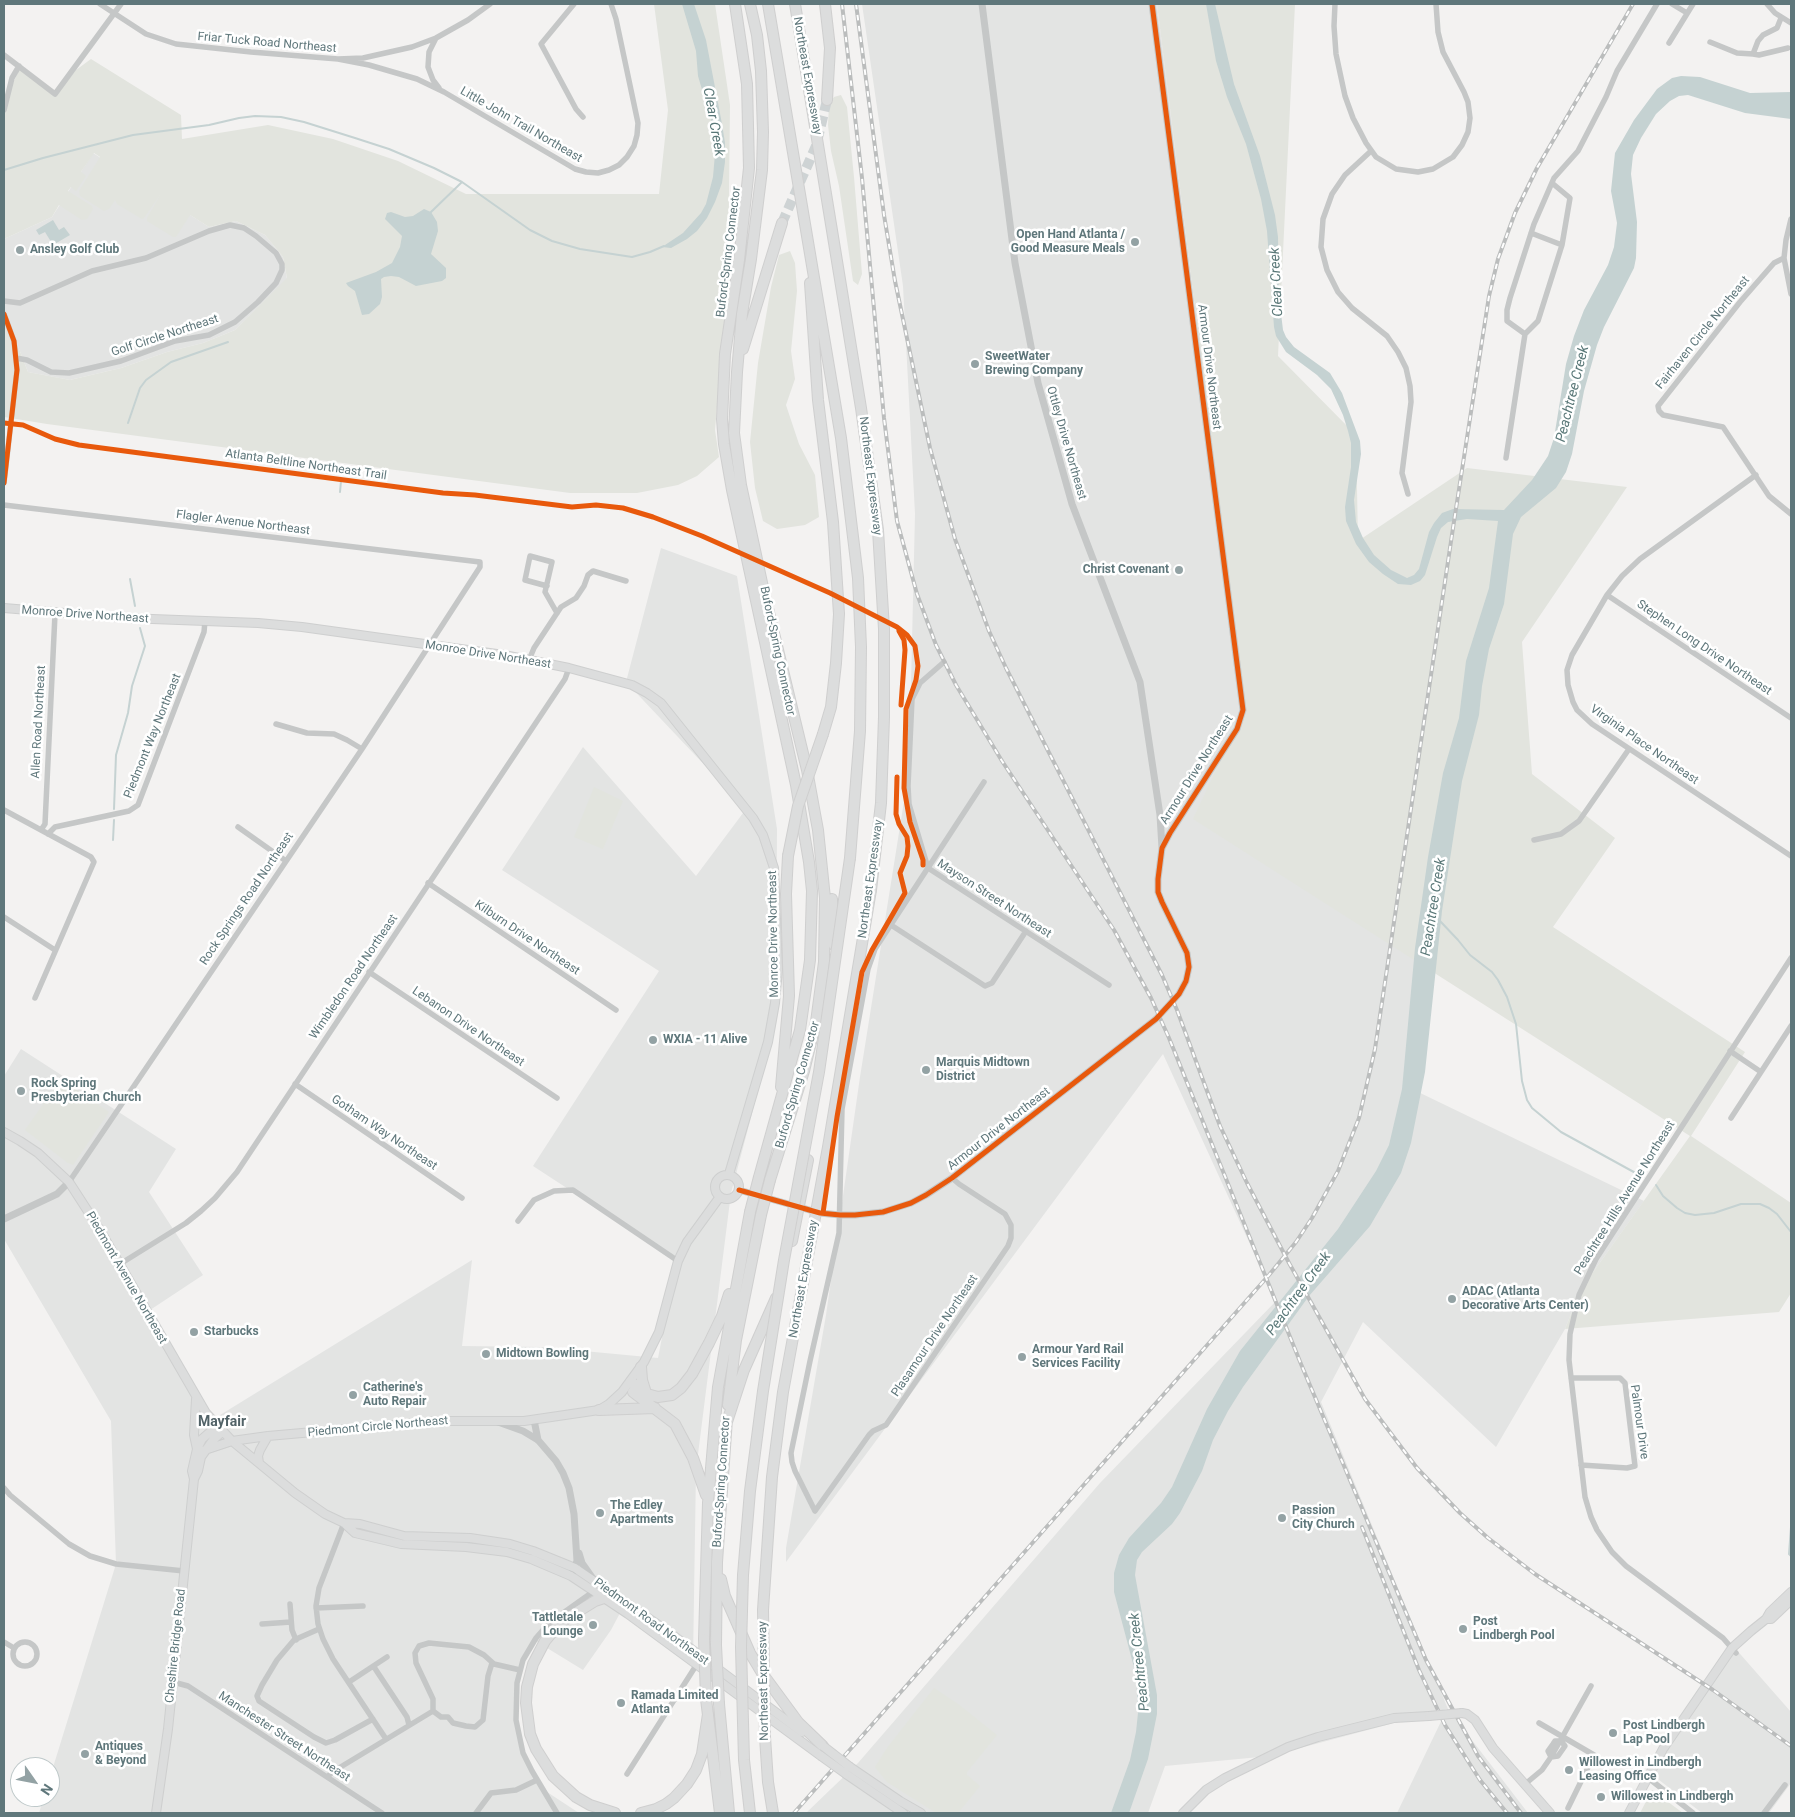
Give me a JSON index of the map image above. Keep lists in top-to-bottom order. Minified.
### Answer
{"streets":{"highway":["Northeast Expressway","Buford-Spring Connector"],"main road":["Monroe Drive Northeast","Piedmont Avenue Northeast","Piedmont Circle Northeast","Piedmont Road Northeast","Cheshire Bridge Road"],"street":["Friar Tuck Road Northeast","Little John Trail Northeast","Fairhaven Circle Northeast","Golf Circle Northeast","Armour Drive Northeast","Ottley Drive Northeast","Flagler Avenue Northeast","Stephen Long Drive Northeast","Allen Road Northeast","Piedmont Way Northeast","Virginia Place Northeast","Rock Springs Road Northeast","Mayson Street Northeast","Kilburn Drive Northeast","Wimbledon Road Northeast","Lebanon Drive Northeast","Gotham Way Northeast","Peachtree Hills Avenue Northeast","Plasamour Drive Northeast","Palmour Drive","Manchester Street Northeast"],"cycle path":["Atlanta Beltline Northeast Trail"]},"crossings":[["Friar Tuck Road Northeast","Little John Trail Northeast"],["Fairhaven Circle Northeast","Virginia Place Northeast"],["Armour Drive Northeast","Ottley Drive Northeast"],["Armour Drive Northeast","Monroe Drive Northeast"],["Armour Drive Northeast","Plasamour Drive Northeast"],["Flagler Avenue Northeast","Rock Springs Road Northeast"],["Monroe Drive Northeast","Allen Road Northeast"],["Monroe Drive Northeast","Piedmont Way Northeast"],["Monroe Drive Northeast","Rock Springs Road Northeast"],["Monroe Drive Northeast","Wimbledon Road Northeast"],["Monroe Drive Northeast","Piedmont Circle Northeast"],["Stephen Long Drive Northeast","Virginia Place Northeast"],["Rock Springs Road Northeast","Piedmont Avenue Northeast"],["Kilburn Drive Northeast","Wimbledon Road Northeast"],["Wimbledon Road Northeast","Lebanon Drive Northeast"],["Wimbledon Road Northeast","Gotham Way Northeast"],["Wimbledon Road Northeast","Piedmont Avenue Northeast"],["Peachtree Hills Avenue Northeast","Palmour Drive"],["Piedmont Avenue Northeast","Piedmont Circle Northeast"],["Piedmont Avenue Northeast","Piedmont Road Northeast"],["Piedmont Circle Northeast","Piedmont Road Northeast"],["Piedmont Circle Northeast","Cheshire Bridge Road"],["Cheshire Bridge Road","Manchester Street Northeast"]],"districts":["Mayfair"],"water":["Clear Creek","Peachtree Creek"],"places":["Open Hand Atlanta / Good Measure Meals","Ansley Golf Club","SweetWater Brewing Company","Christ Covenant","WXIA - 11 Alive","Marquis Midtown District","Rock Spring Presbyterian Church","ADAC (Atlanta Decorative Arts Center)","Starbucks","Midtown Bowling","Armour Yard Rail Services Facility","Catherine's Auto Repair","The Edley Apartments","Passion City Church","Tattletale Lounge","Post Lindbergh Pool","Ramada Limited Atlanta","Post Lindbergh Lap Pool","Antiques & Beyond","Willowest in Lindbergh Leasing Office","Willowest in Lindbergh"],"north":"bottom right"}
